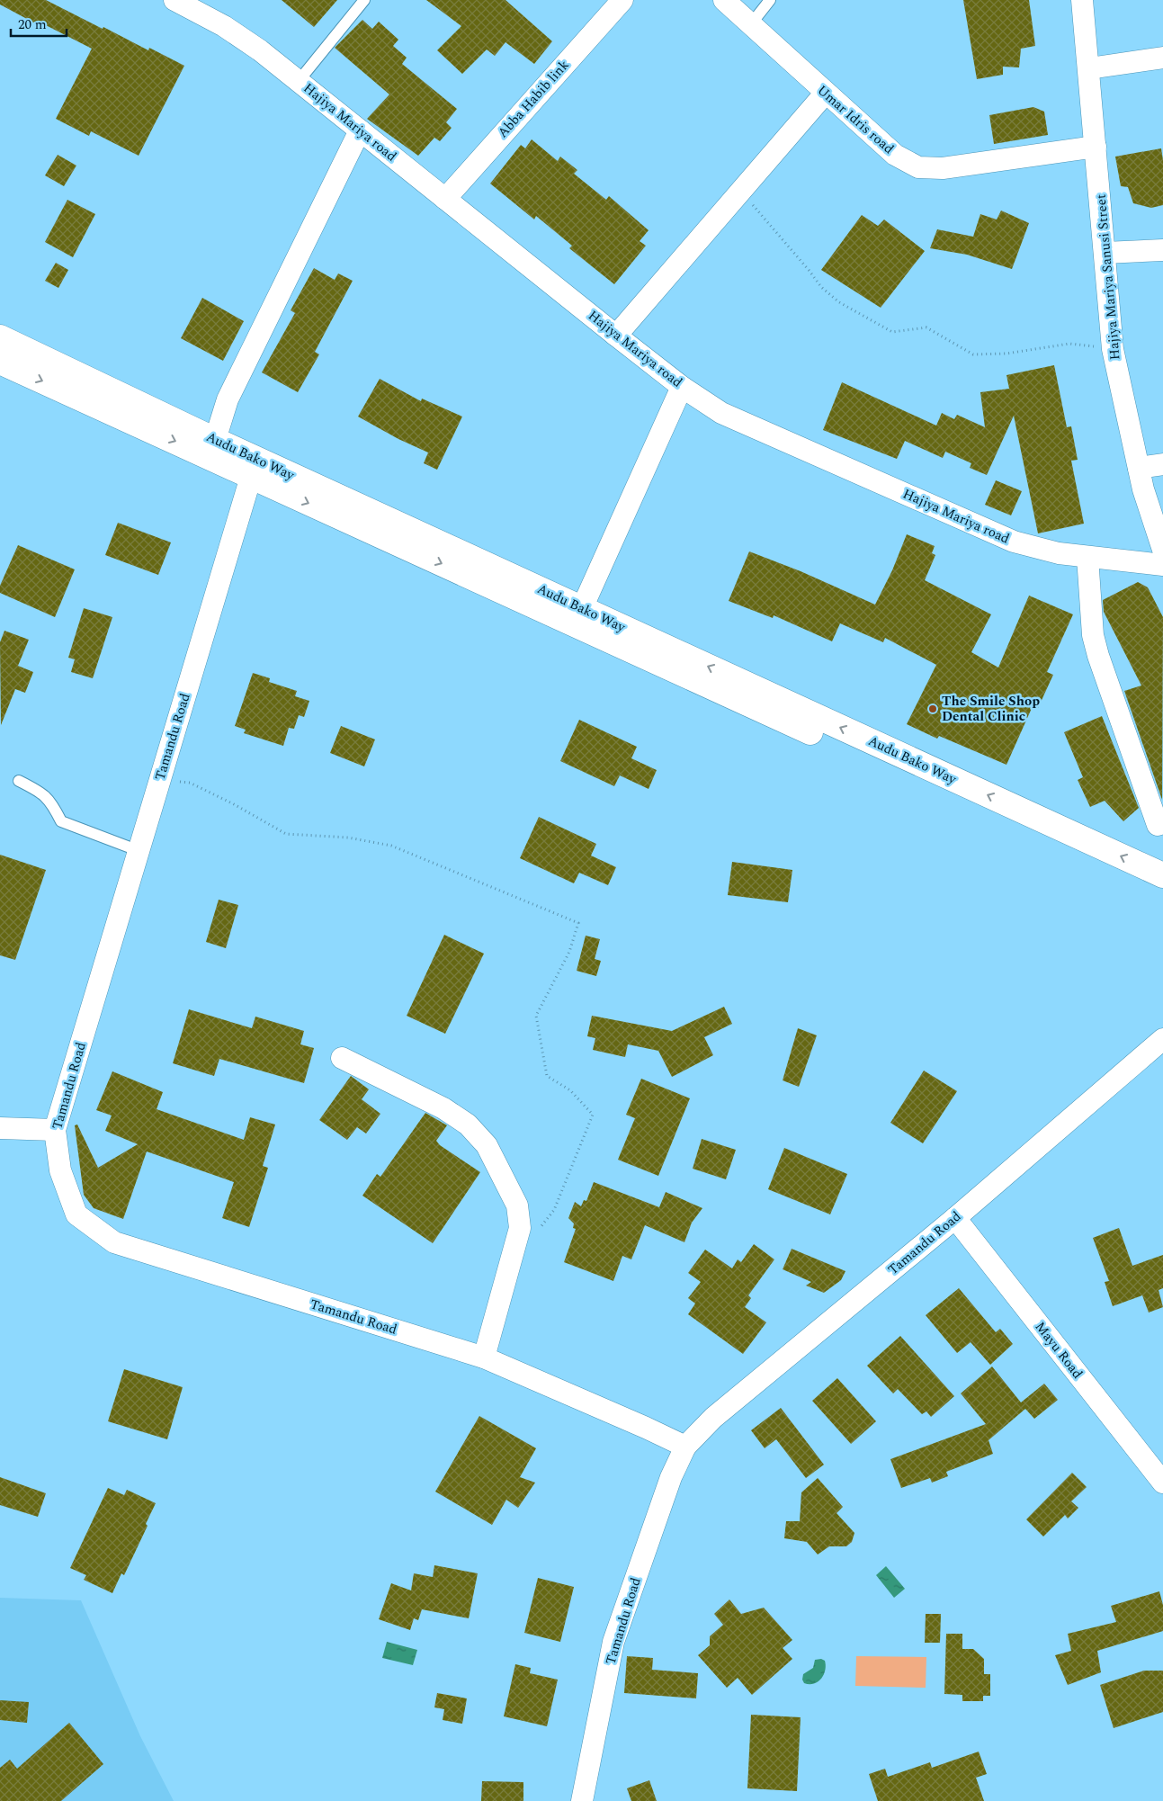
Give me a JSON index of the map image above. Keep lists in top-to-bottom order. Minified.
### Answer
{"streets":{"main road":["Audu Bako Way"],"street":["Abba Habib link","Umar Idris road","Hajiya Mariya road","Hajiya Mariya Sanusi Street","Tamandu Road","Mayu Road"]},"crossings":[["Abba Habib link","Hajiya Mariya road"],["Umar Idris road","Hajiya Mariya Sanusi Street"],["Audu Bako Way","Tamandu Road"],["Tamandu Road","Mayu Road"]],"places":["The Smile Shop Dental Clinic"],"scale_bar":"20 m"}
